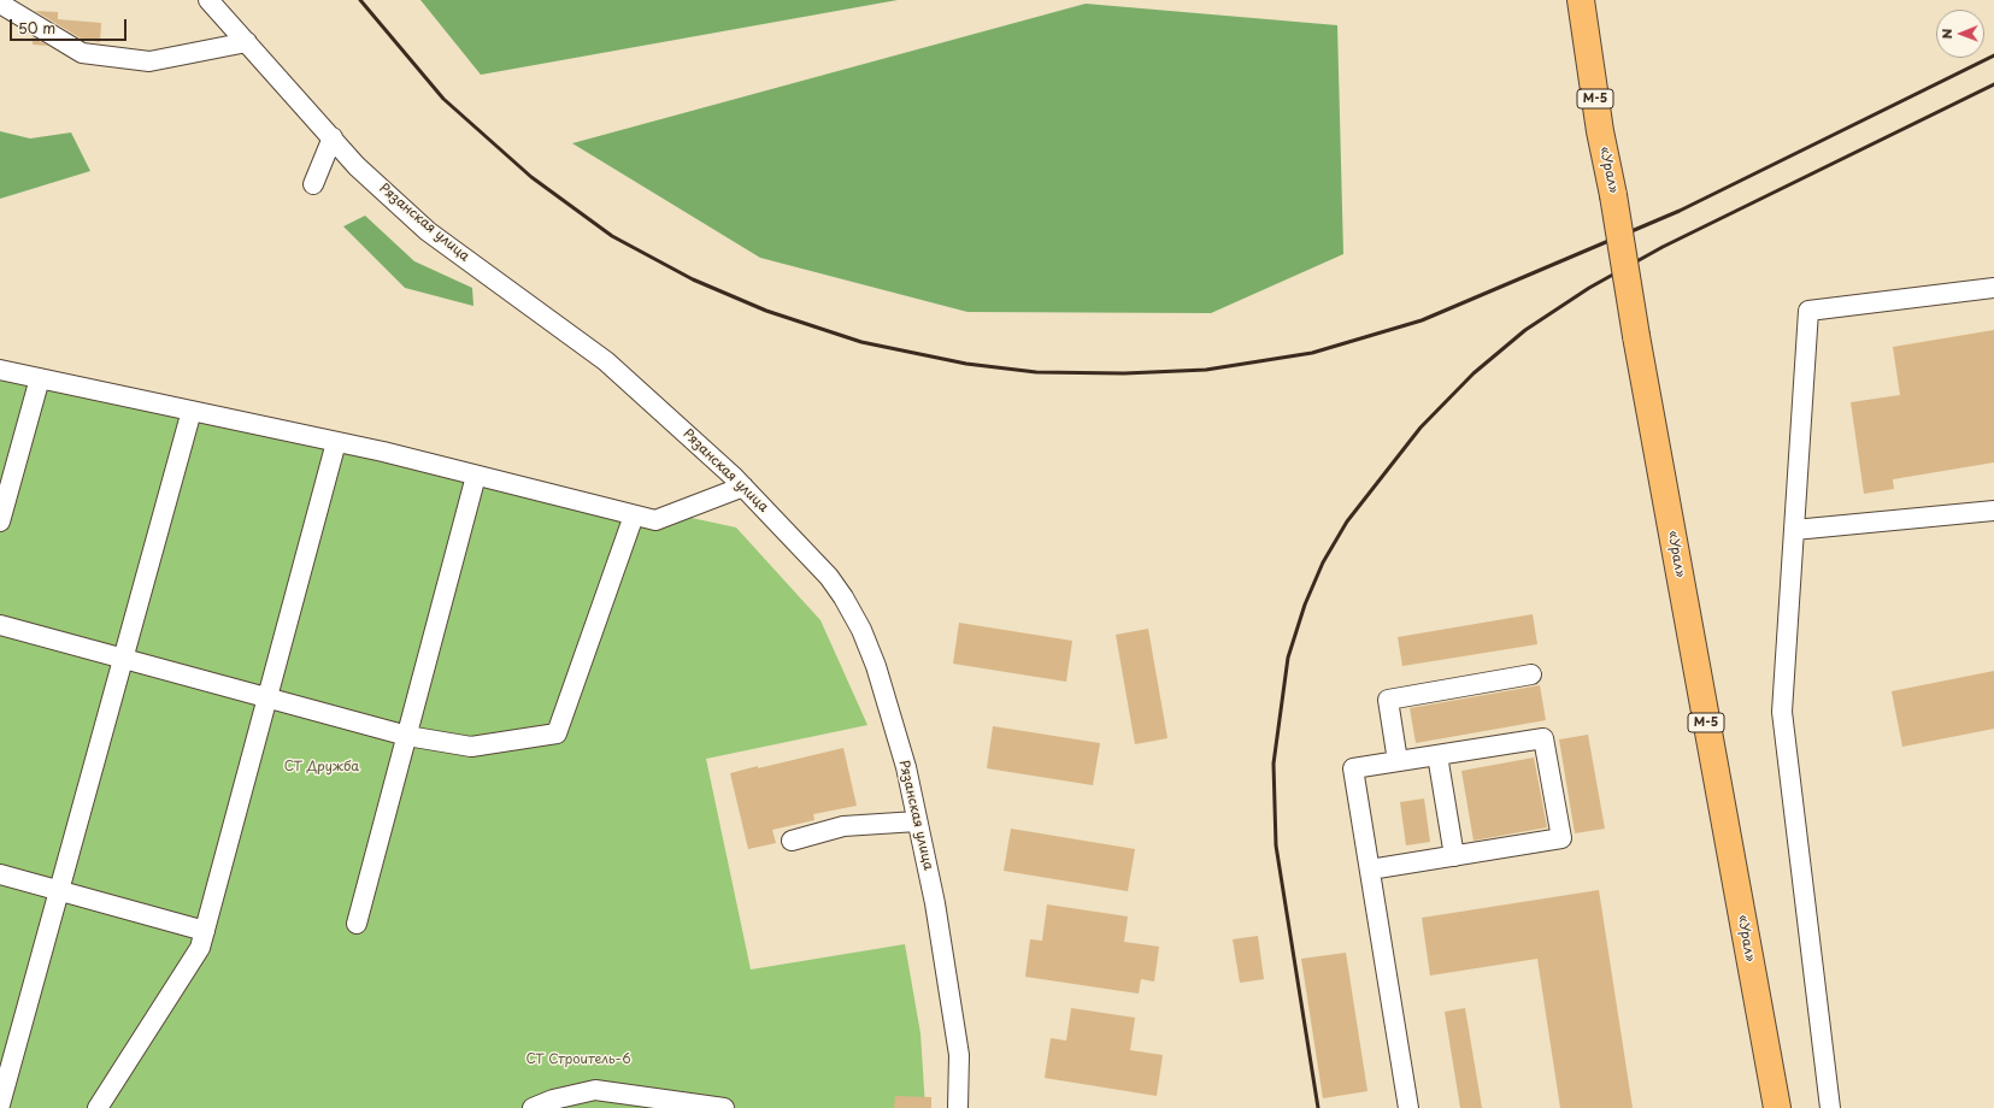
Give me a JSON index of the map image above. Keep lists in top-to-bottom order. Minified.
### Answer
{"streets":{"highway":["М-5","«Урал»"],"street":["Рязанская улица"]},"parks":["СТ Дружба","СТ Строитель-6"],"scale_bar":"50 m","north":"left"}
